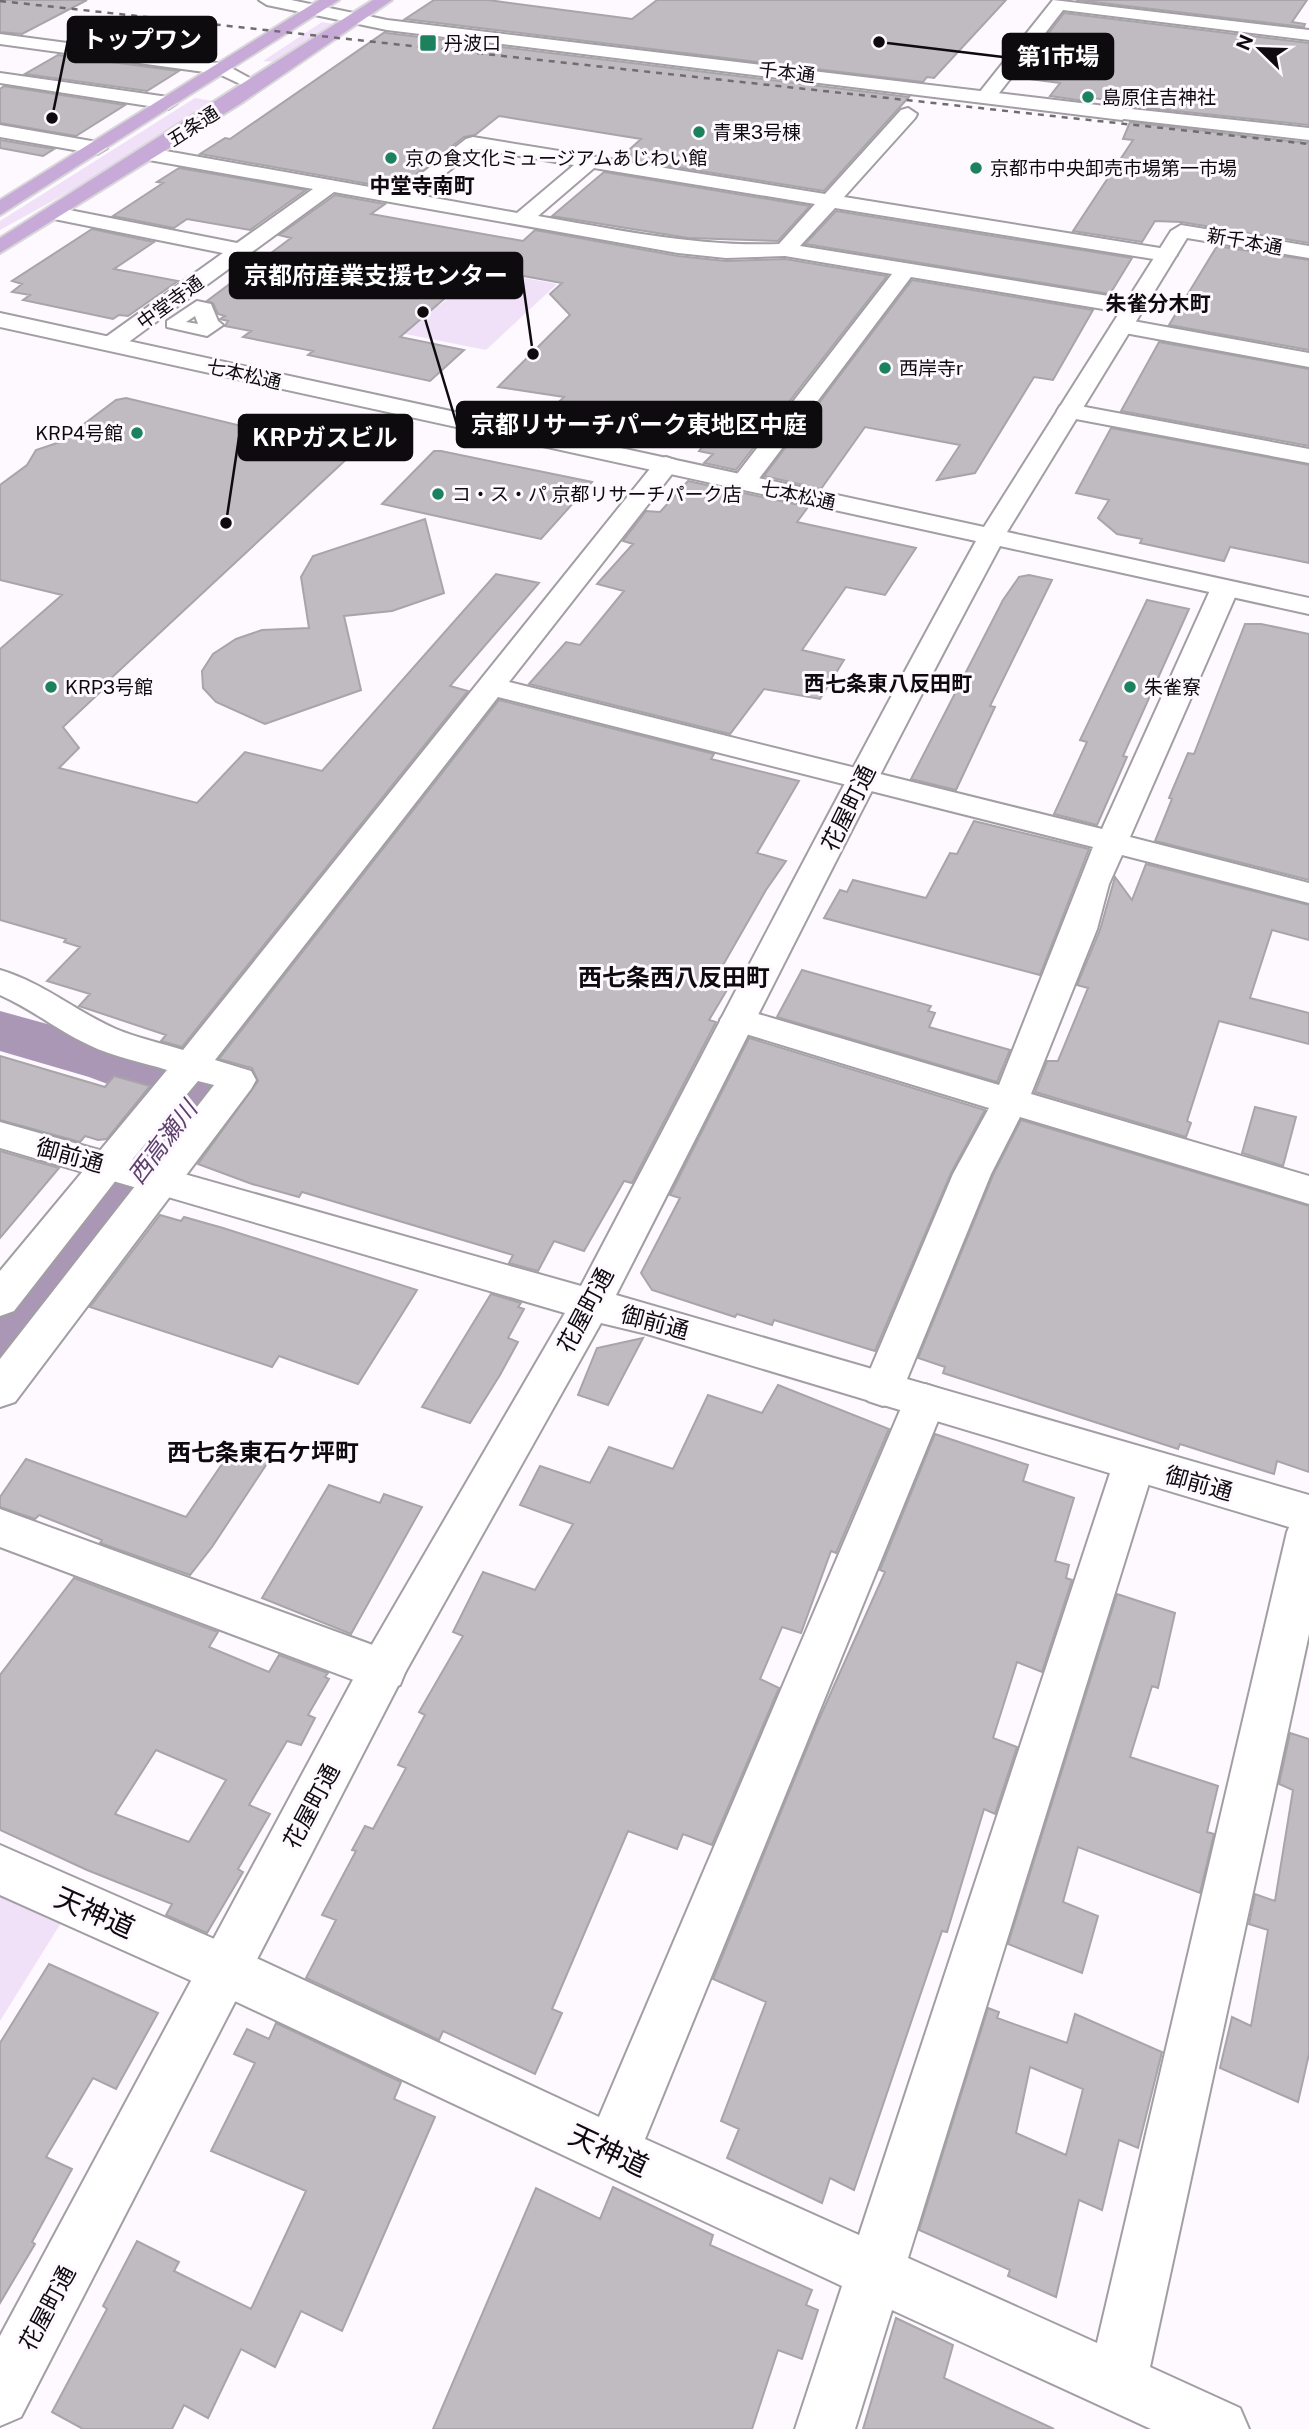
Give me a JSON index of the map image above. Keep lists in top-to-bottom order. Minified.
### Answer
{"streets":{"highway":["五条通"],"street":["千本通","新千本通","中堂寺通","七本松通","花屋町通","御前通","天神道"]},"crossings":[["千本通","五条通"],["新千本通","花屋町通"],["中堂寺通","七本松通"],["七本松通","花屋町通"],["花屋町通","御前通"],["花屋町通","天神道"]],"districts":["中堂寺南町","朱雀分木町","西七条東八反田町","西七条西八反田町","西七条東石ケ坪町"],"water":["西高瀬川"],"places":{"other":["第1市場","島原住吉神社","トップワン","青果3号棟","京の食文化ミュージアムあじわい館","京都市中央卸売市場第一市場","京都リサーチパーク東地区中庭","京都府産業支援センター","西岸寺r","KRP4号館","コ・ス・パ 京都リサーチパーク店","KRPガスビル","KRP3号館","朱雀寮"],"transit":["丹波口"]},"north":"top left"}
